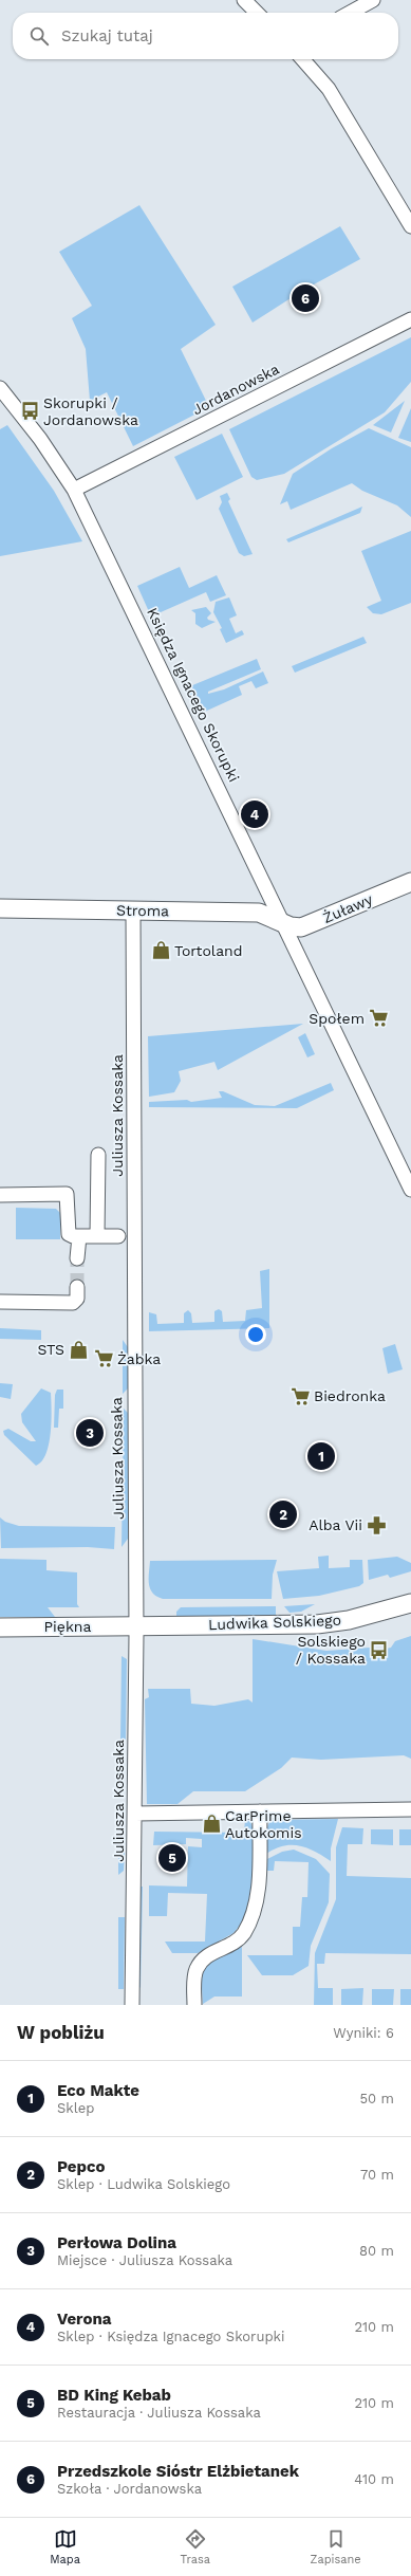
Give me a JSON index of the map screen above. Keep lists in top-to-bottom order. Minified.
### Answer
{"streets":{"street":["Jordanowska","Księdza Ignacego Skorupki","Żuławy","Stroma","Juliusza Kossaka","Ludwika Solskiego","Piękna"]},"crossings":[["Jordanowska","Księdza Ignacego Skorupki"],["Księdza Ignacego Skorupki","Żuławy"],["Księdza Ignacego Skorupki","Stroma"],["Żuławy","Stroma"],["Stroma","Juliusza Kossaka"],["Juliusza Kossaka","Ludwika Solskiego"],["Juliusza Kossaka","Piękna"],["Ludwika Solskiego","Piękna"]],"places":{"bus stop":["Skorupki / Jordanowska","Solskiego / Kossaka"],"shop":["Tortoland","STS","CarPrime Autokomis"],"supermarket":["Społem","Żabka","Biedronka"],"pharmacy":["Alba Vii"]},"page":{"search":"Szukaj tutaj","pins":["6","4","3","1","2","5"],"heading":["W pobliżu","Wyniki: 6"],"list":[{"mark":"1","name":"Eco Makte","note":"Sklep","value":"50 m"},{"mark":"2","name":"Pepco","note":"Sklep · Ludwika Solskiego","value":"70 m"},{"mark":"3","name":"Perłowa Dolina","note":"Miejsce · Juliusza Kossaka","value":"80 m"},{"mark":"4","name":"Verona","note":"Sklep · Księdza Ignacego Skorupki","value":"210 m"},{"mark":"5","name":"BD King Kebab","note":"Restauracja · Juliusza Kossaka","value":"210 m"},{"mark":"6","name":"Przedszkole Sióstr Elżbietanek","note":"Szkoła · Jordanowska","value":"410 m"}],"nav":["Mapa","Trasa","Zapisane"]}}
